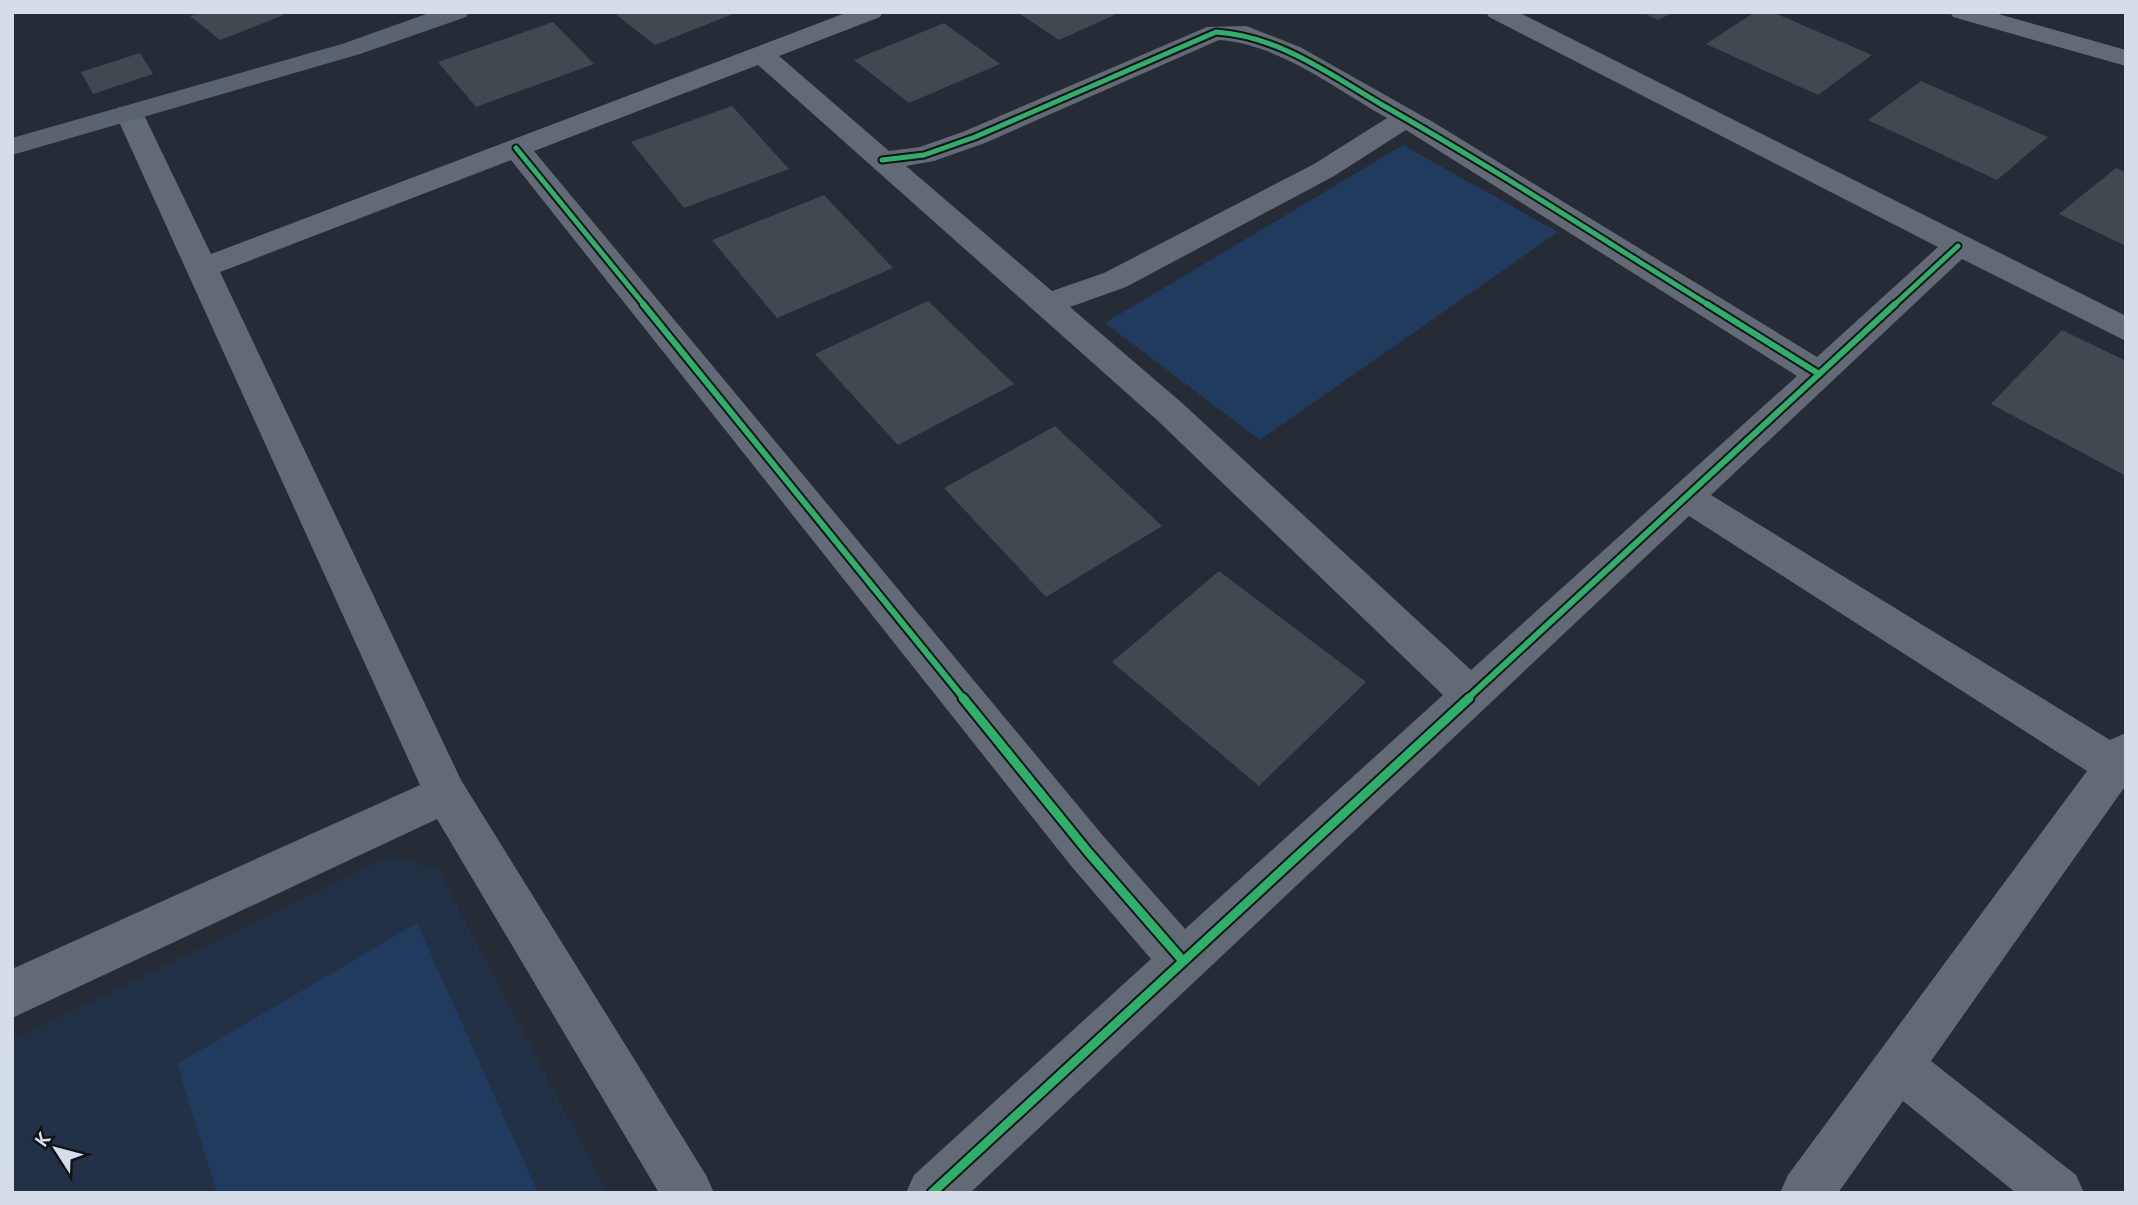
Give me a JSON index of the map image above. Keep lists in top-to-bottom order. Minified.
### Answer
{"north":"top left"}
